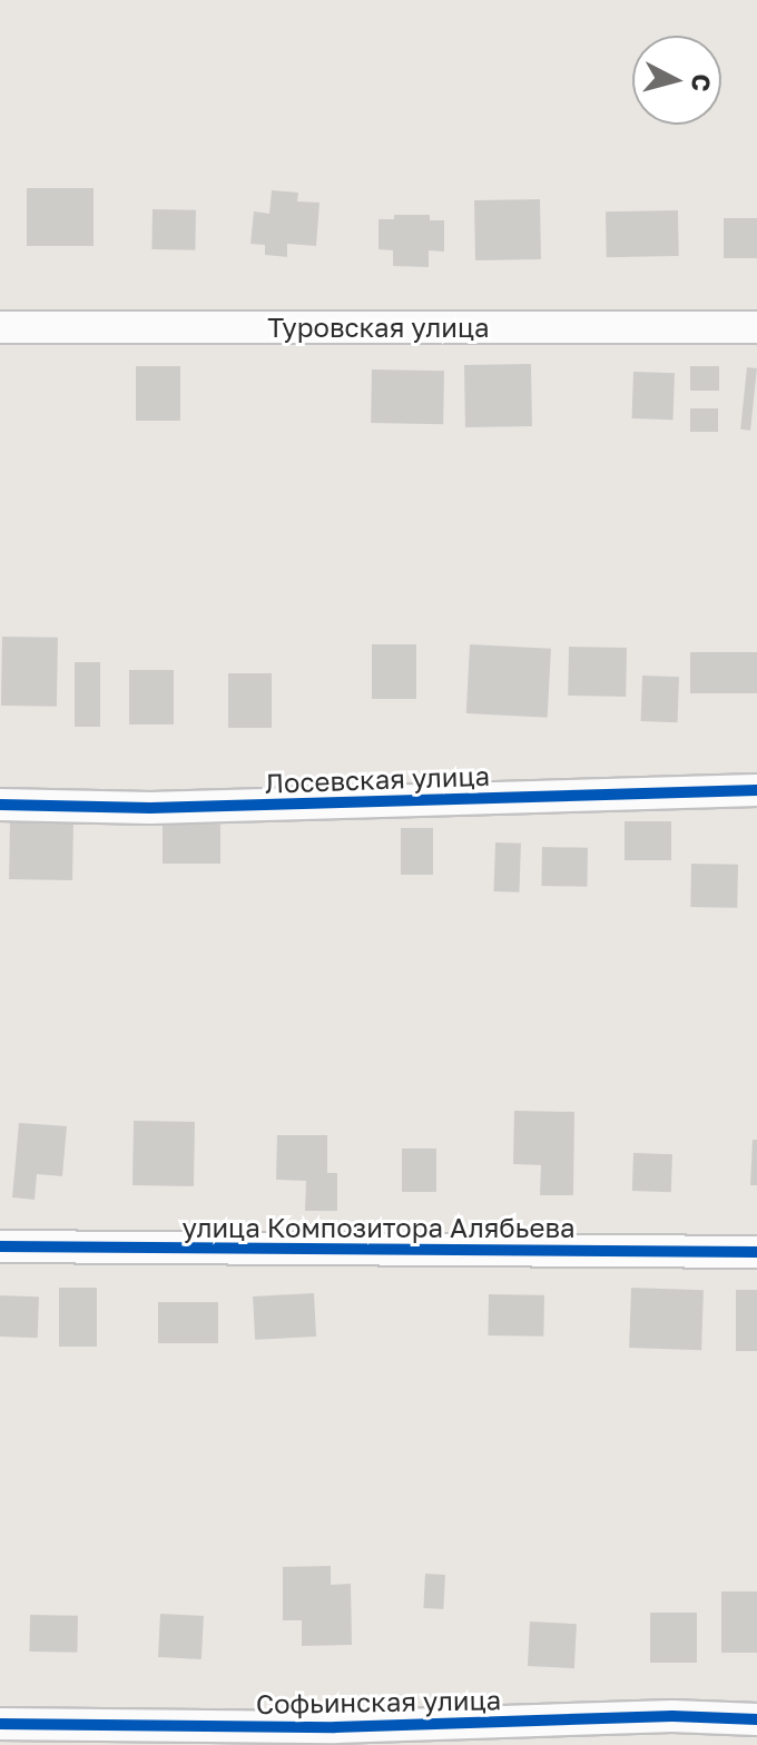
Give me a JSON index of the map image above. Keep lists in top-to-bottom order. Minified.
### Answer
{"streets":{"street":["Туровская улица","Лосевская улица","улица Композитора Алябьева","Софьинская улица"]},"north":"right"}
